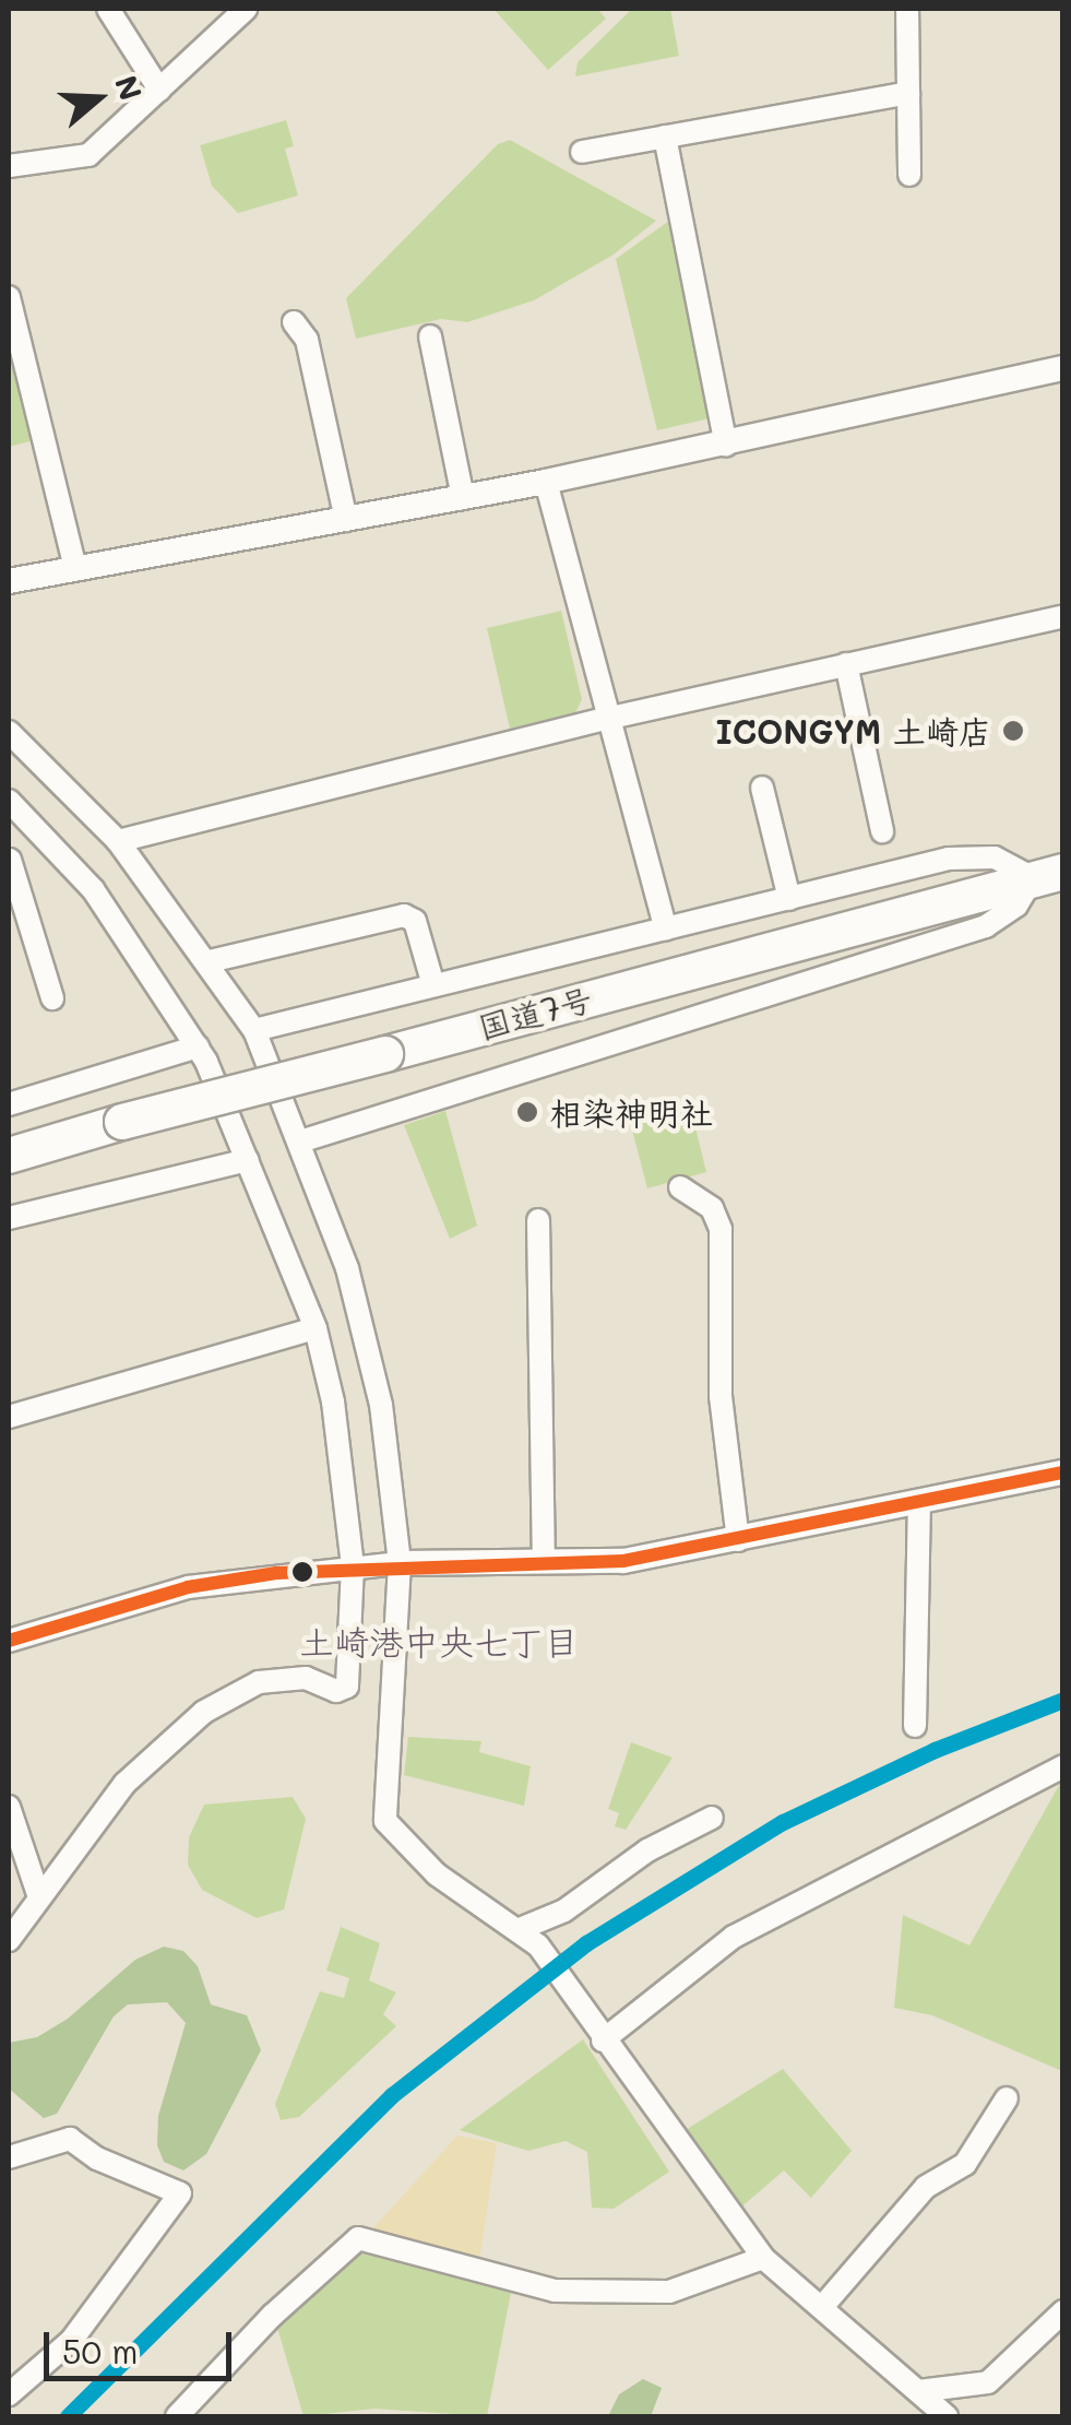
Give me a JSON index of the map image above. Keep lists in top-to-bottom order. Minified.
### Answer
{"streets":{"highway":["国道7号"]},"districts":["土崎港中央七丁目"],"places":["ICONGYM 土崎店","相染神明社"],"scale_bar":"50 m","north":"right"}
